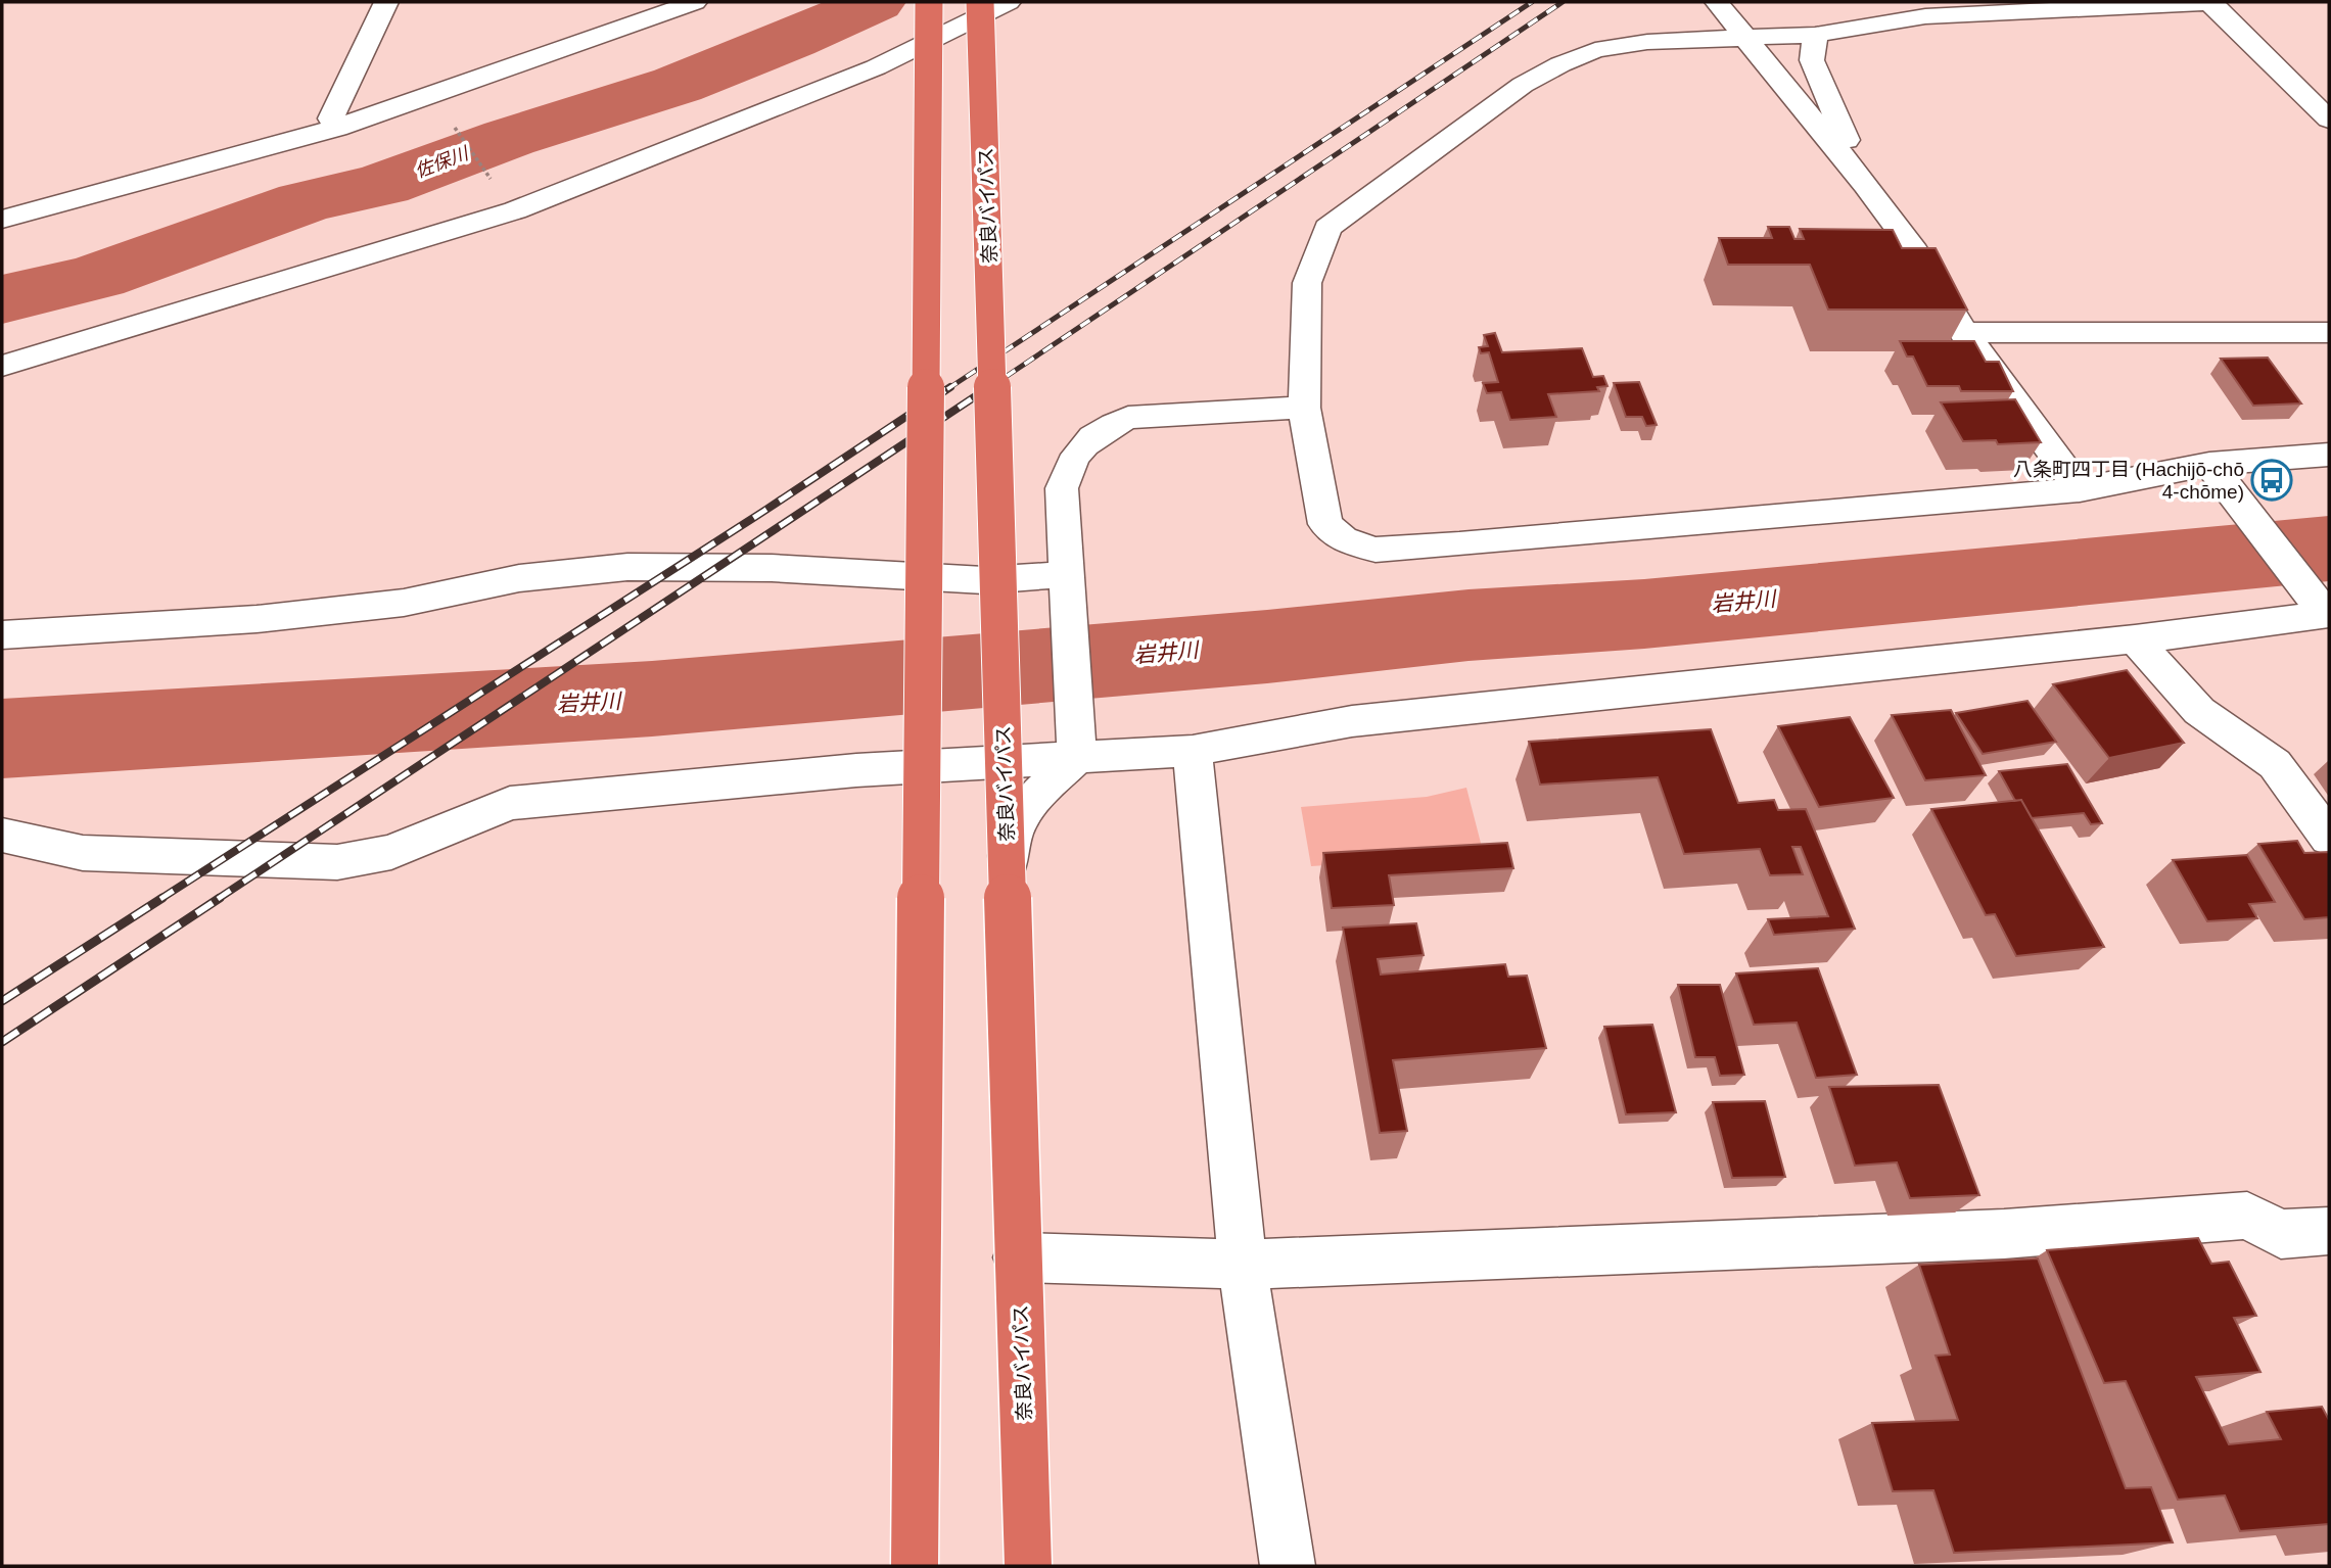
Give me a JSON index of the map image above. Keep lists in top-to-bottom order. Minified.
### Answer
{"streets":{"highway":["奈良バイパス"]},"water":["佐保川","岩井川"],"places":{"bus stop":["八条町四丁目 (Hachijō-chō 4-chōme)"]}}
